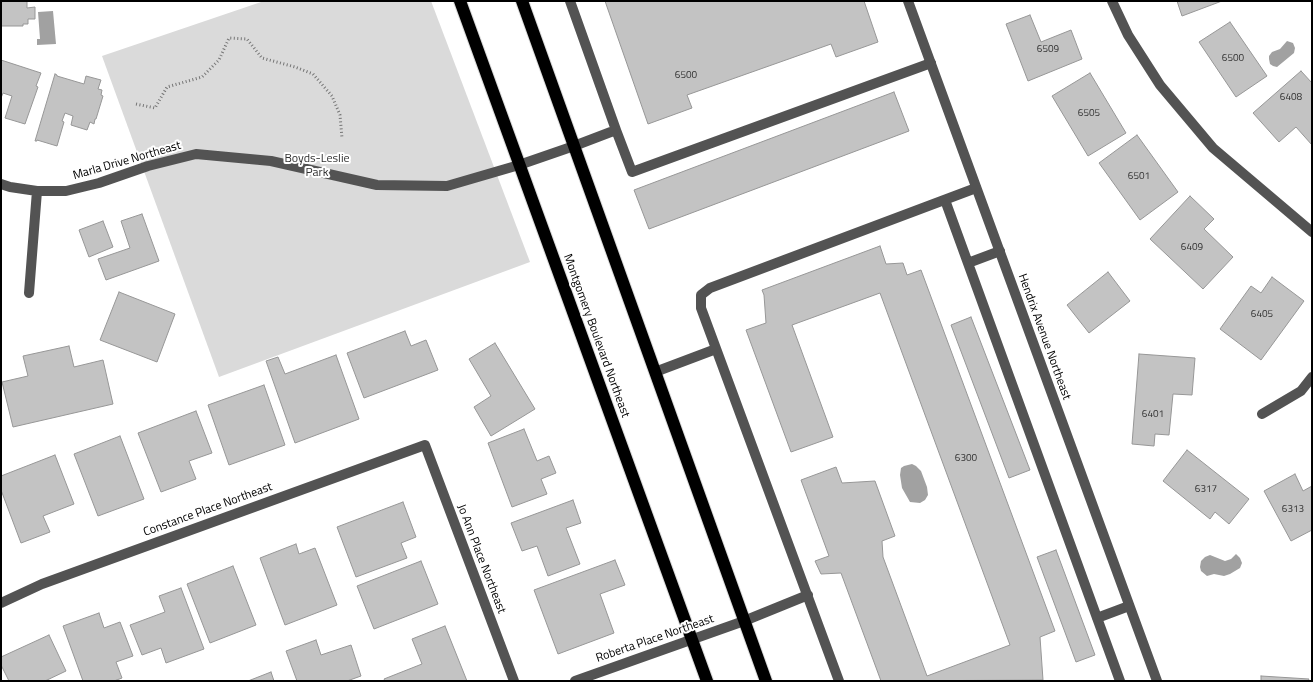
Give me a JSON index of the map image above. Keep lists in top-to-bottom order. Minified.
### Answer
{"streets":{"main road":["Montgomery Boulevard Northeast"],"street":["Marla Drive Northeast","Hendrix Avenue Northeast","Constance Place Northeast","Jo Ann Place Northeast","Roberta Place Northeast"]},"crossings":[["Marla Drive Northeast","Montgomery Boulevard Northeast"],["Montgomery Boulevard Northeast","Roberta Place Northeast"],["Constance Place Northeast","Jo Ann Place Northeast"]],"parks":["Boyds-Leslie Park"],"house_numbers":["6509","6500","6500","6408","6505","6501","6409","6405","6401","6300","6317","6313"]}
